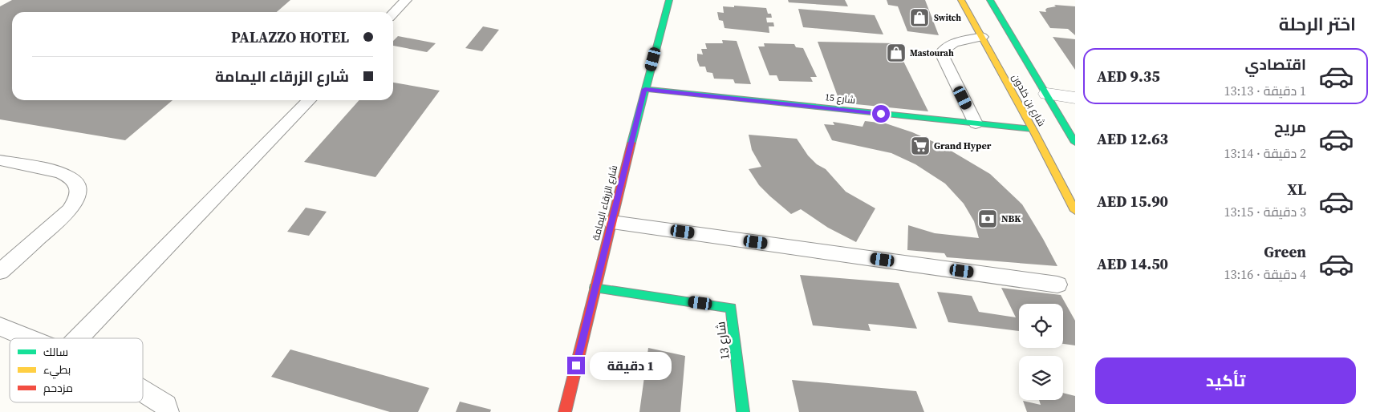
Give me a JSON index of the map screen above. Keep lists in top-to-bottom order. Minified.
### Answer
{"streets":{"street":["شارع 15","شارع بن خلدون","شارع الزرقاء اليمامة","شارع 13"]},"crossings":[["شارع 15","شارع بن خلدون"],["شارع 15","شارع الزرقاء اليمامة"],["شارع الزرقاء اليمامة","شارع 13"]],"places":{"shop":["Switch","Mastourah"],"supermarket":["Grand Hyper"],"bank":["NBK"]},"legend":["سالك","بطيء","مزدحم"],"page":{"heading":"اختر الرحلة","banner":["PALAZZO HOTEL","شارع الزرقاء اليمامة"],"list":[{"name":"اقتصادي","note":"1 دقيقة · 13:13","value":"AED 9.35"},{"name":"مريح","note":"2 دقيقة · 13:14","value":"AED 12.63"},{"name":"XL","note":"3 دقيقة · 13:15","value":"AED 15.90"},{"name":"Green","note":"4 دقيقة · 13:16","value":"AED 14.50"}],"buttons":"تأكيد","bubble":"1 دقيقة"}}
